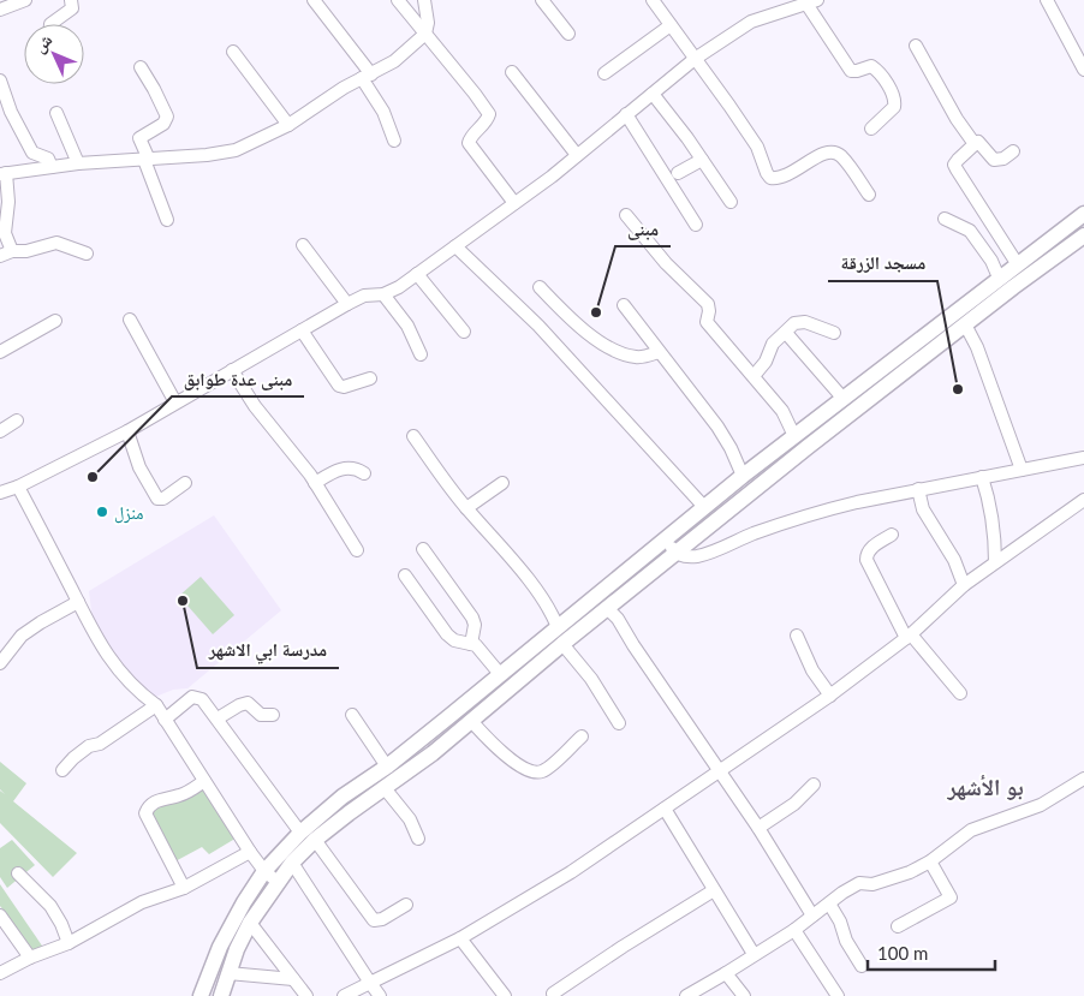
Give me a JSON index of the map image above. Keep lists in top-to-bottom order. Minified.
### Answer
{"districts":["بو الأشهر"],"places":["مبنى","مسجد الزرقة","مبنى عدة طوابق","منزل","مدرسة ابي الاشهر"],"scale_bar":"100 m","north":"top left"}
